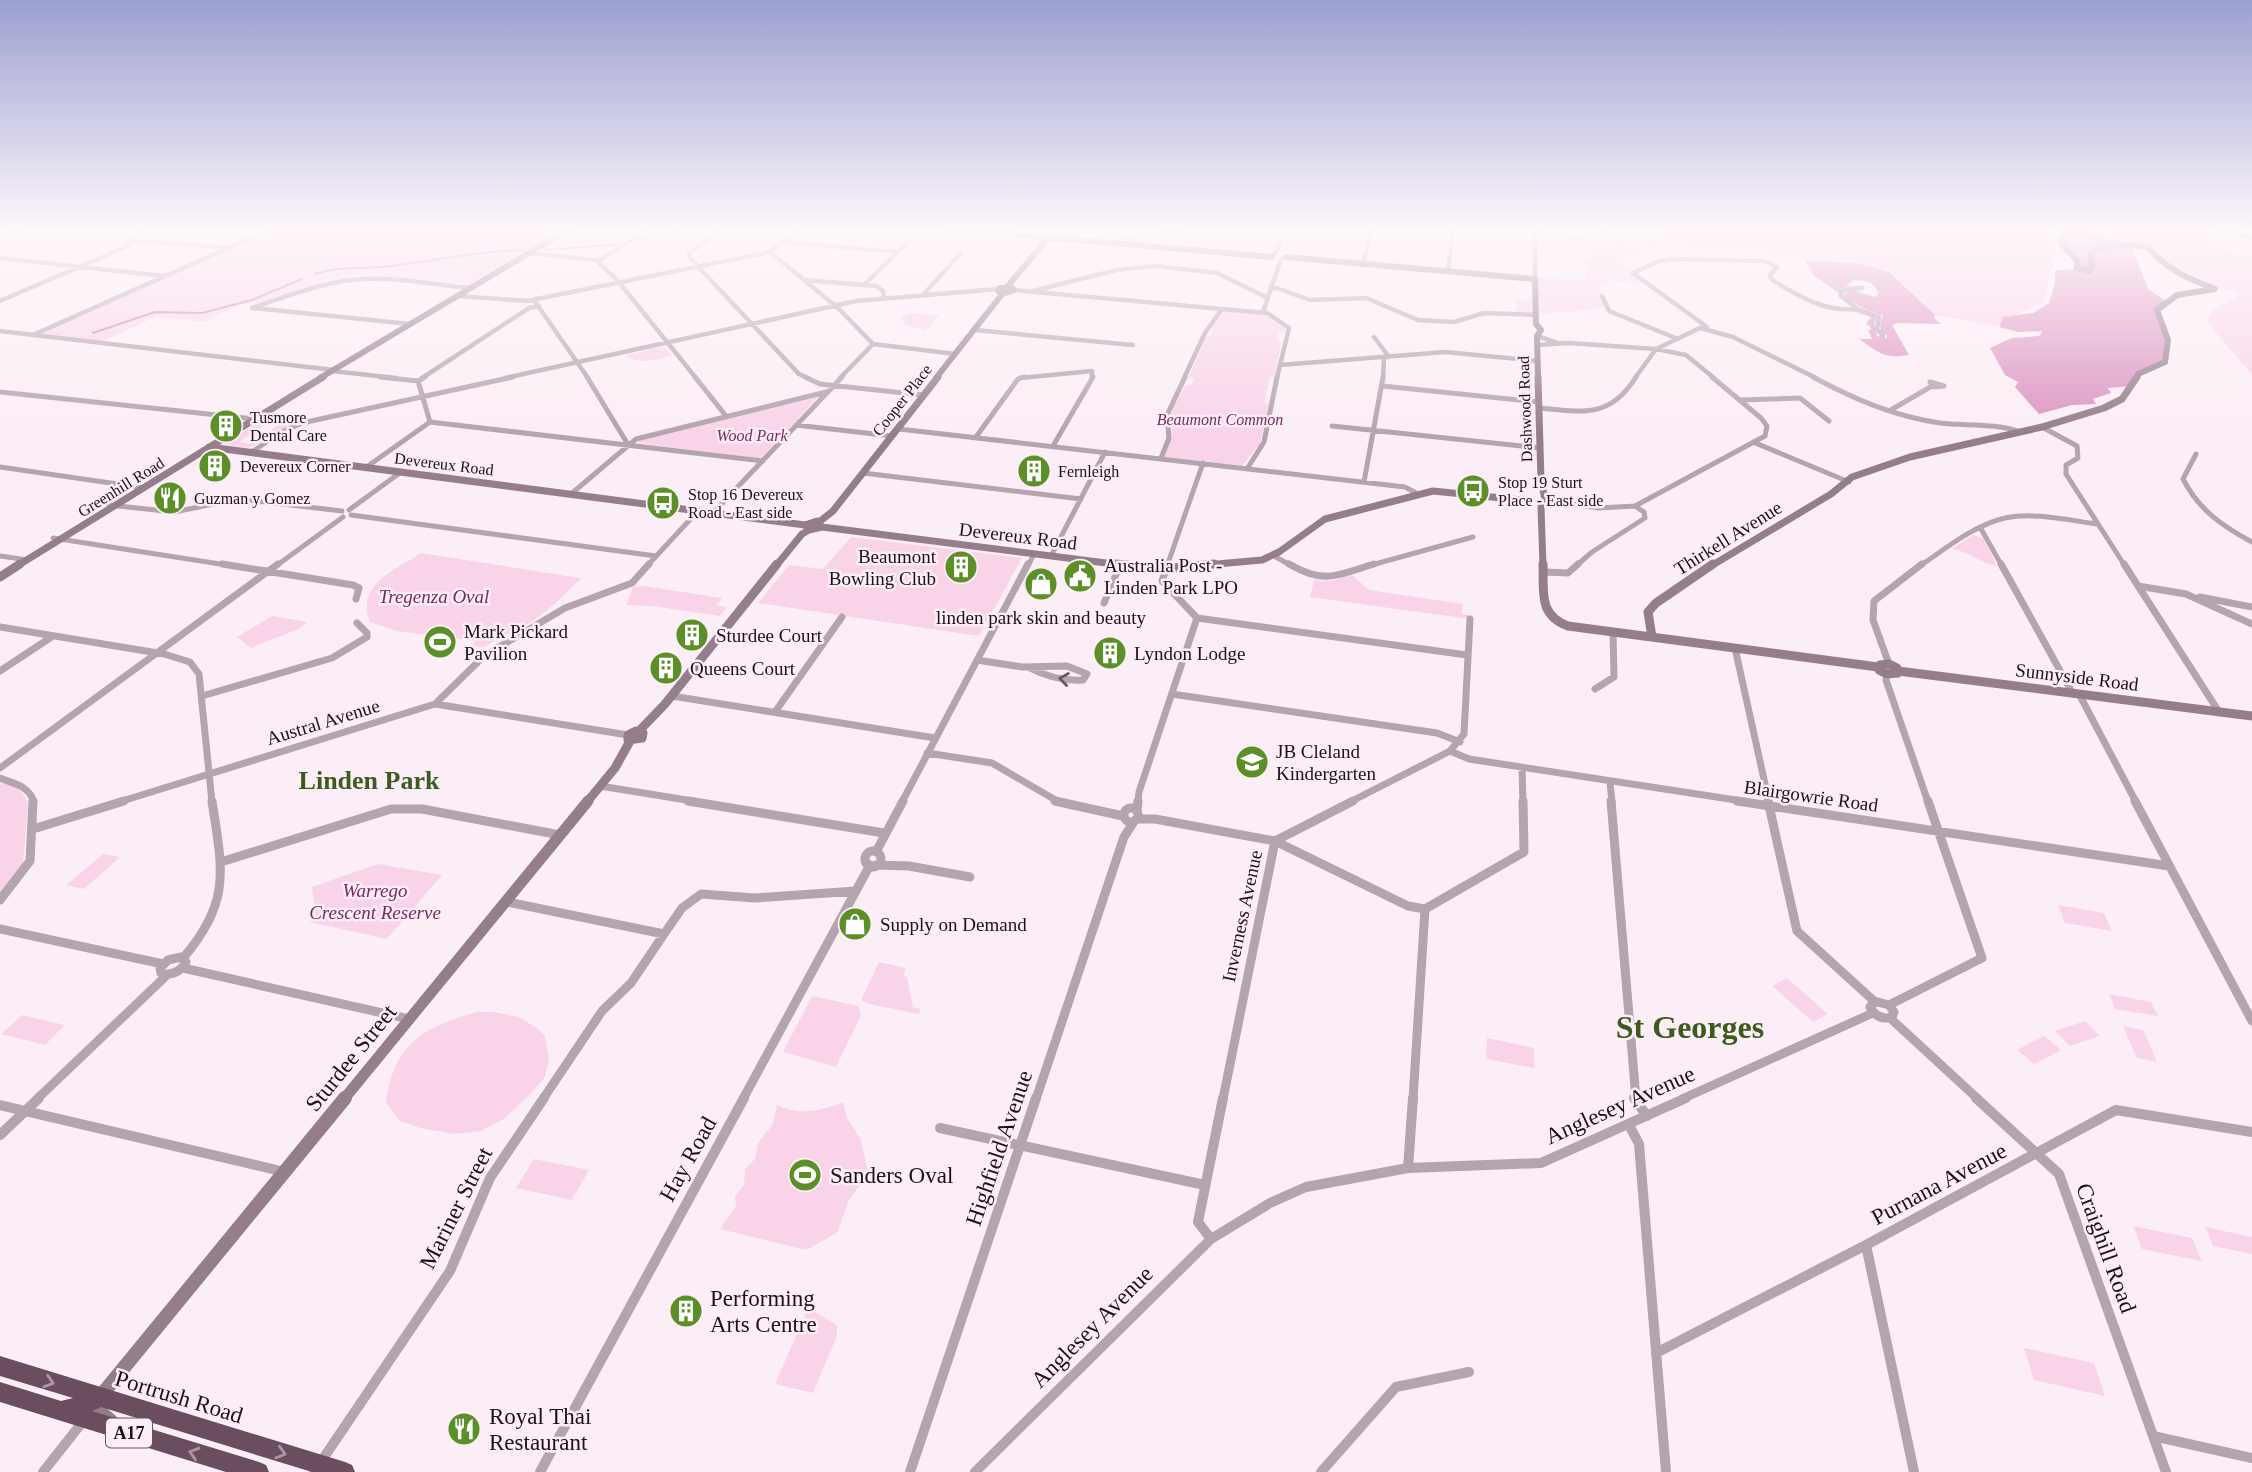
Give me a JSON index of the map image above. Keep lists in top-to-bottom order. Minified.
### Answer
{"streets":{"highway":["Portrush Road","A17"],"street":["Cooper Place","Dashwood Road","Devereux Road","Greenhill Road","Thirkell Avenue","Sunnyside Road","Austral Avenue","Blairgowrie Road","Inverness Avenue","Sturdee Street","Anglesey Avenue","Highfield Avenue","Hay Road","Purnana Avenue","Mariner Street","Craighill Road"]},"crossings":[["Cooper Place","Devereux Road"],["Devereux Road","Greenhill Road"],["Devereux Road","Sturdee Street"],["Austral Avenue","Sturdee Street"],["Blairgowrie Road","Inverness Avenue"],["Inverness Avenue","Anglesey Avenue"],["Sturdee Street","Portrush Road"],["Hay Road","Mariner Street"],["Purnana Avenue","Craighill Road"],["Mariner Street","Portrush Road"]],"districts":["Linden Park","St Georges"],"parks":["Beaumont Common","Wood Park","Tregenza Oval","Warrego Crescent Reserve"],"places":{"building":["Tusmore Dental Care","Devereux Corner","Fernleigh","Beaumont Bowling Club","Sturdee Court","Lyndon Lodge","Queens Court","Performing Arts Centre"],"bus stop":["Stop 19 Sturt Place - East side","Stop 16 Devereux Road - East side"],"restaurant":["Guzman y Gomez","Royal Thai Restaurant"],"public building":["Australia Post - Linden Park LPO"],"shop":["linden park skin and beauty","Supply on Demand"],"sports":["Mark Pickard Pavilion","Sanders Oval"],"school or university":["JB Cleland Kindergarten"]}}
